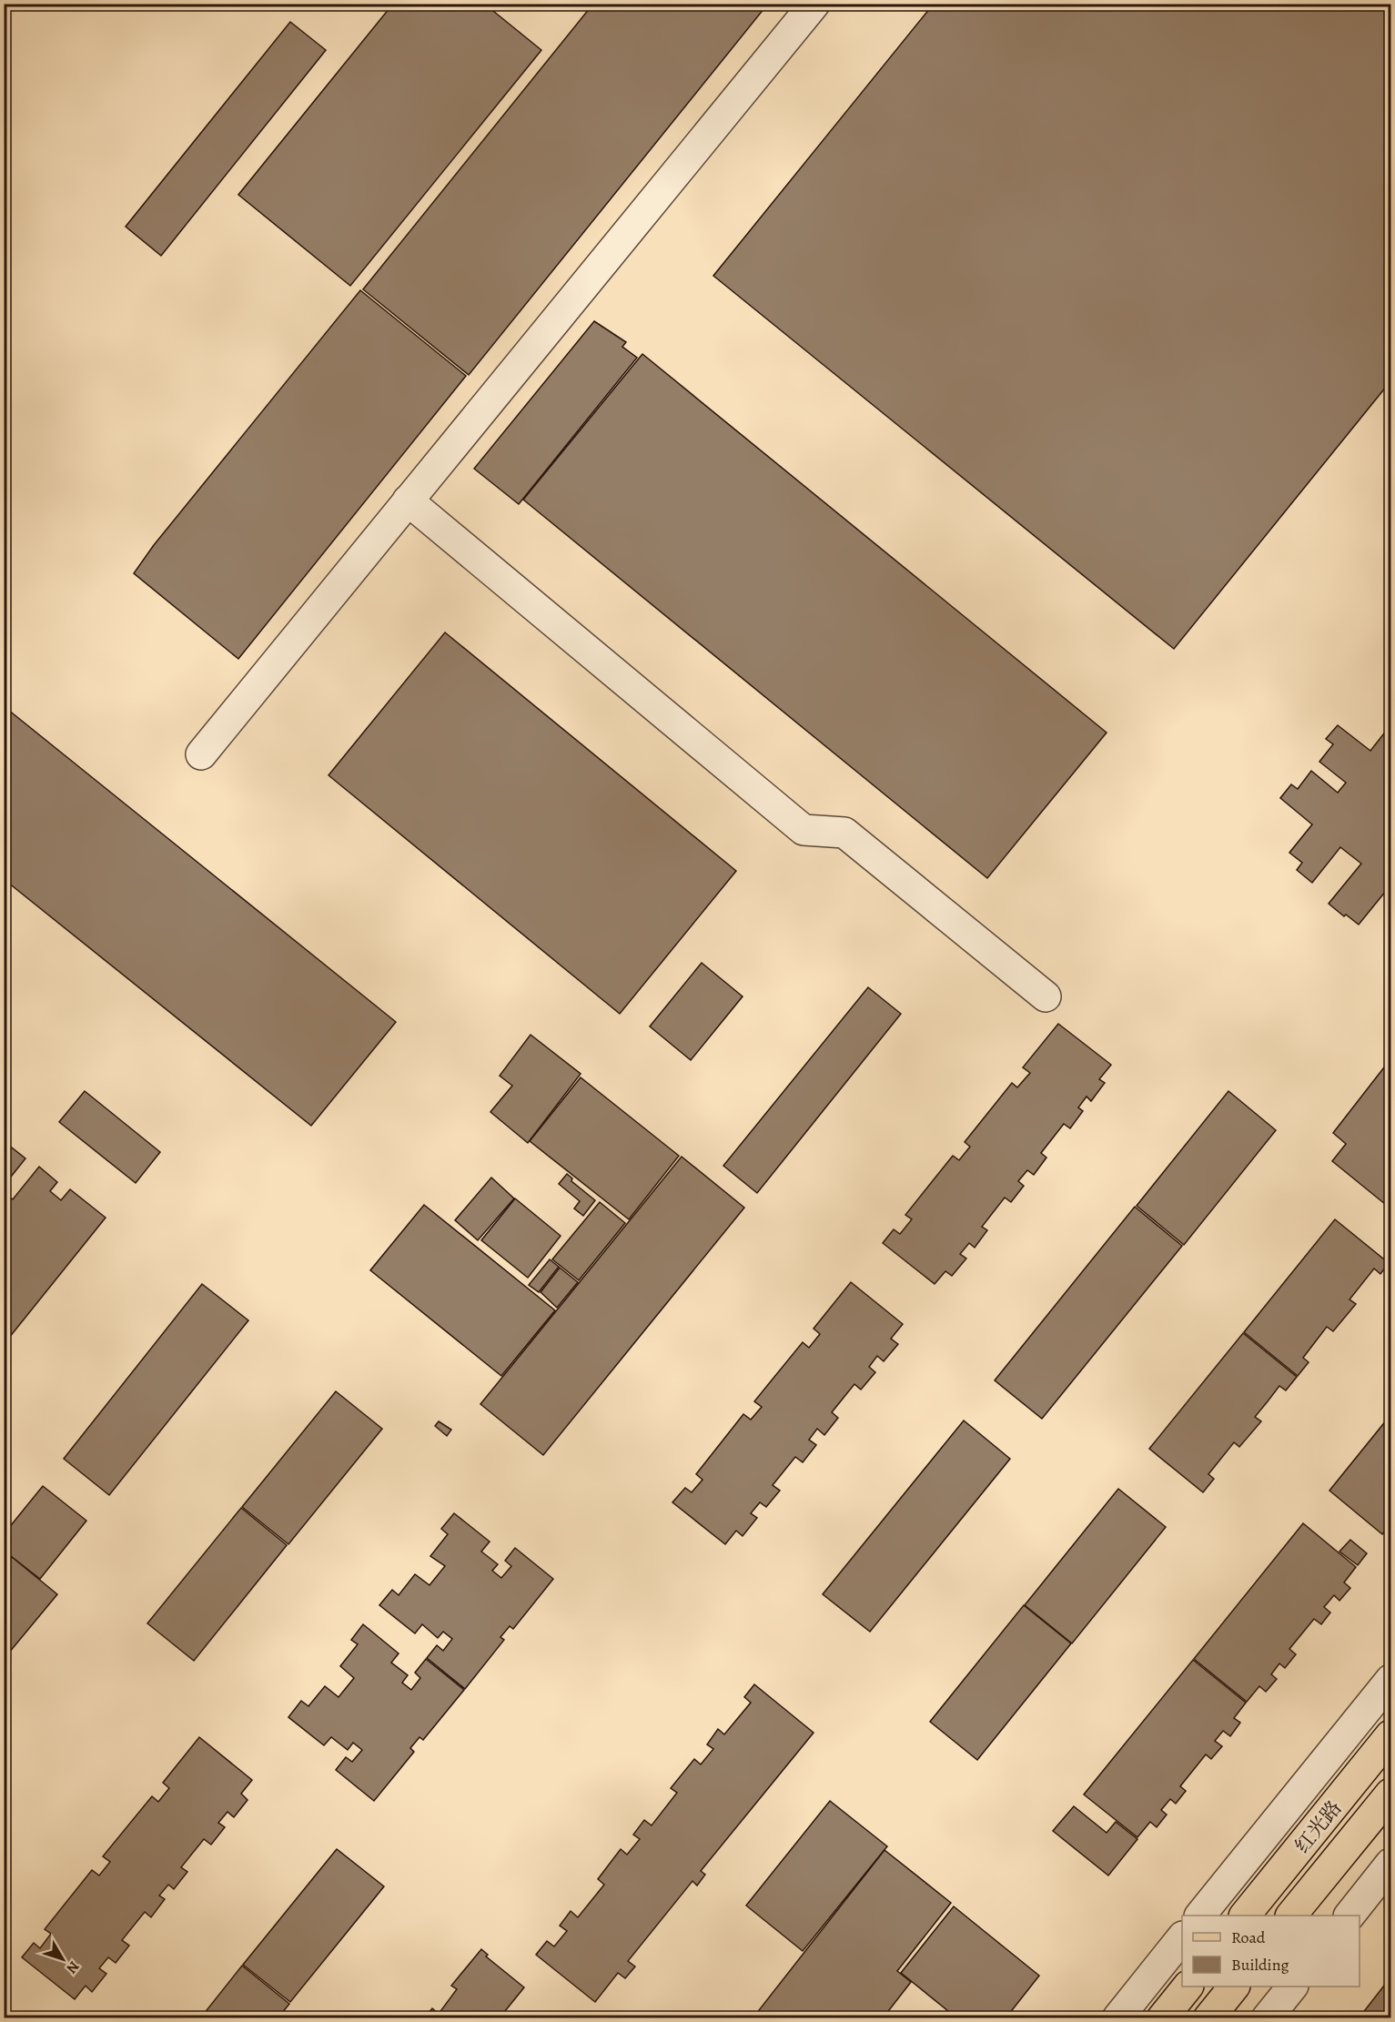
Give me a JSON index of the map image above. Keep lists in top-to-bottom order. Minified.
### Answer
{"streets":{"main road":["红光路"]},"legend":["Road","Building"],"north":"bottom right"}
